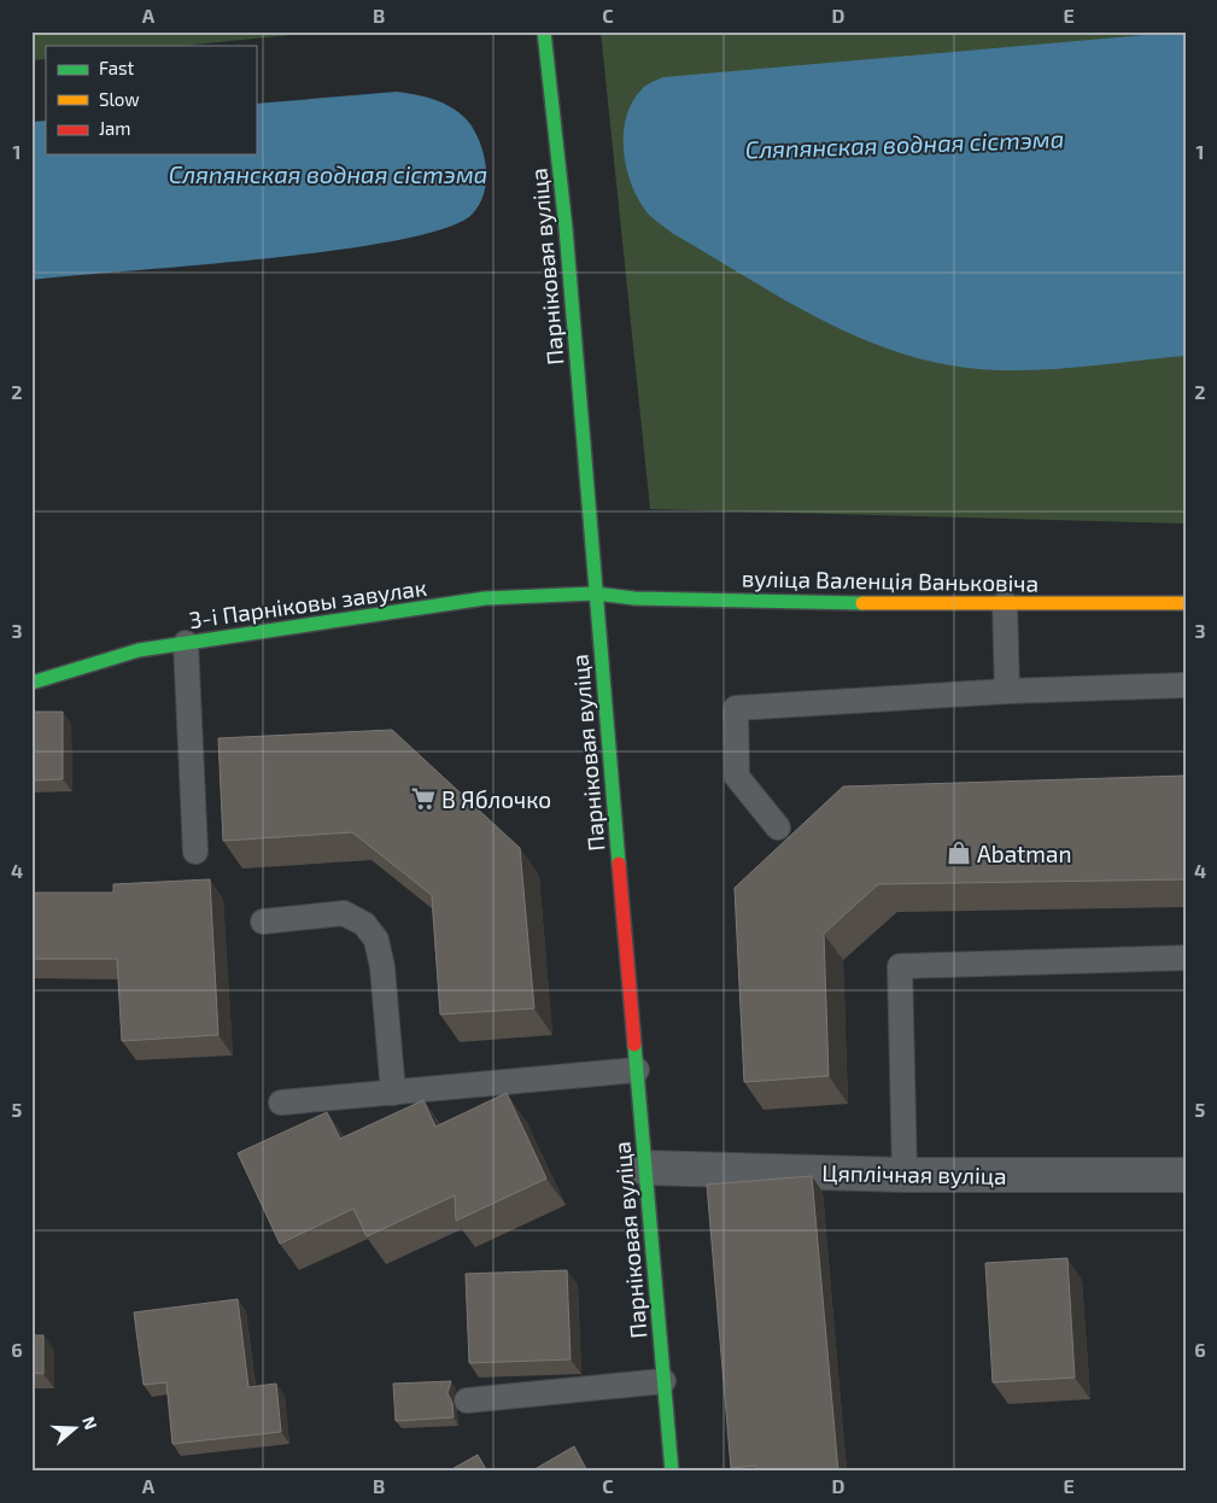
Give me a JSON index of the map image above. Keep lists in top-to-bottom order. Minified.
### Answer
{"streets":{"street":["Парніковая вуліца","вуліца Валенція Ваньковіча","3-і Парніковы завулак","Цяплічная вуліца"]},"crossings":[["Парніковая вуліца","вуліца Валенція Ваньковіча"],["Парніковая вуліца","3-і Парніковы завулак"],["Парніковая вуліца","Цяплічная вуліца"],["вуліца Валенція Ваньковіча","3-і Парніковы завулак"]],"water":["Сляпянская водная сістэма"],"places":{"supermarket":["В Яблочко"],"shop":["Abatman"]},"legend":["Fast","Slow","Jam"],"north":"right","grid":{"columns":["A","B","C","D","E"],"rows":["1","2","3","4","5","6"]}}
